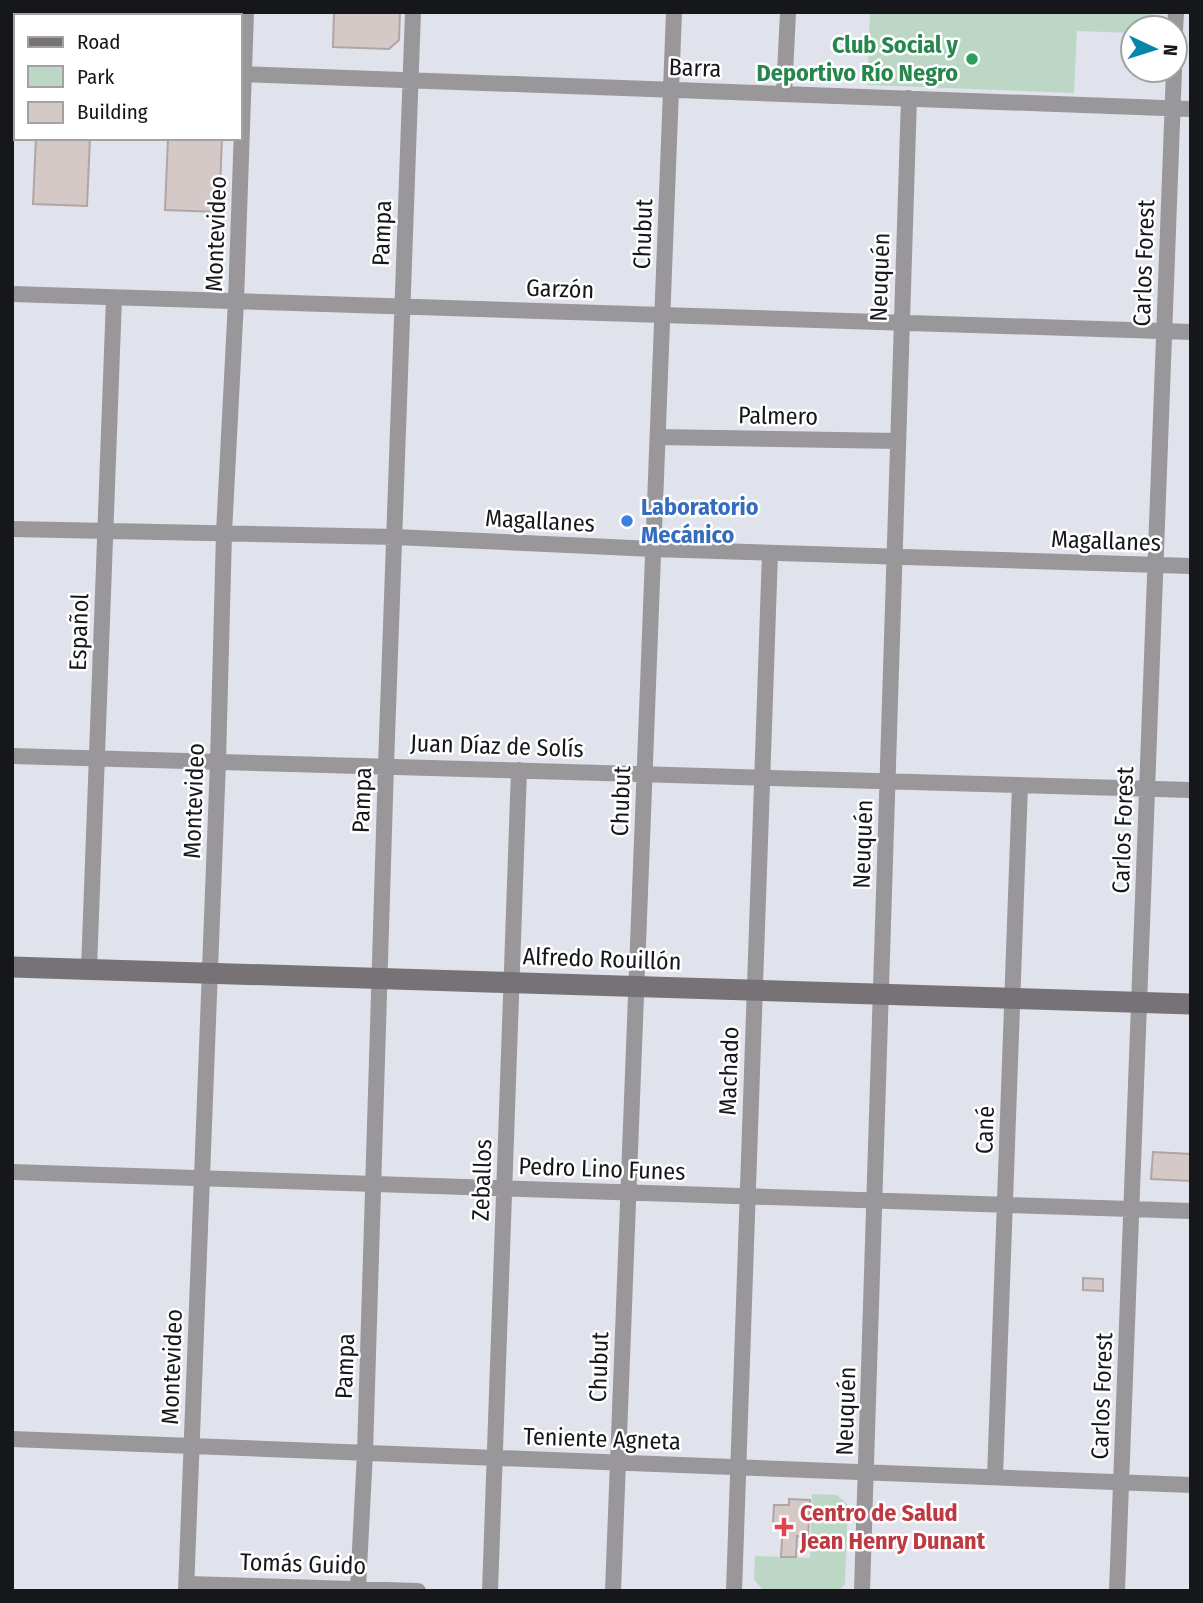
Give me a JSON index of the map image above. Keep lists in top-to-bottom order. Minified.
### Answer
{"streets":{"street":["Barra","Pampa","Montevideo","Chubut","Carlos Forest","Neuquén","Garzón","Palmero","Magallanes","Español","Juan Díaz de Solís","Alfredo Rouillón","Machado","Cané","Pedro Lino Funes","Zeballos","Teniente Agneta","Tomás Guido"]},"crossings":[["Barra","Pampa"],["Barra","Montevideo"],["Barra","Chubut"],["Barra","Carlos Forest"],["Barra","Neuquén"],["Pampa","Garzón"],["Pampa","Magallanes"],["Pampa","Juan Díaz de Solís"],["Pampa","Alfredo Rouillón"],["Pampa","Pedro Lino Funes"],["Pampa","Teniente Agneta"],["Pampa","Tomás Guido"],["Montevideo","Garzón"],["Montevideo","Magallanes"],["Montevideo","Juan Díaz de Solís"],["Montevideo","Alfredo Rouillón"],["Montevideo","Pedro Lino Funes"],["Montevideo","Teniente Agneta"],["Montevideo","Tomás Guido"],["Chubut","Garzón"],["Chubut","Palmero"],["Chubut","Magallanes"],["Chubut","Juan Díaz de Solís"],["Chubut","Alfredo Rouillón"],["Chubut","Pedro Lino Funes"],["Chubut","Teniente Agneta"],["Carlos Forest","Garzón"],["Carlos Forest","Magallanes"],["Carlos Forest","Juan Díaz de Solís"],["Carlos Forest","Alfredo Rouillón"],["Carlos Forest","Pedro Lino Funes"],["Carlos Forest","Teniente Agneta"],["Neuquén","Garzón"],["Neuquén","Palmero"],["Neuquén","Magallanes"],["Neuquén","Juan Díaz de Solís"],["Neuquén","Alfredo Rouillón"],["Neuquén","Pedro Lino Funes"],["Neuquén","Teniente Agneta"],["Garzón","Español"],["Magallanes","Español"],["Magallanes","Machado"],["Español","Juan Díaz de Solís"],["Español","Alfredo Rouillón"],["Juan Díaz de Solís","Machado"],["Juan Díaz de Solís","Cané"],["Juan Díaz de Solís","Zeballos"],["Alfredo Rouillón","Machado"],["Alfredo Rouillón","Cané"],["Alfredo Rouillón","Zeballos"],["Machado","Pedro Lino Funes"],["Machado","Teniente Agneta"],["Cané","Pedro Lino Funes"],["Cané","Teniente Agneta"],["Pedro Lino Funes","Zeballos"],["Zeballos","Teniente Agneta"]],"places":{"other":["Club Social y Deportivo Río Negro","Laboratorio Mecánico"],"health":["Centro de Salud Jean Henry Dunant"]},"legend":["Road","Park","Building"],"north":"right"}
